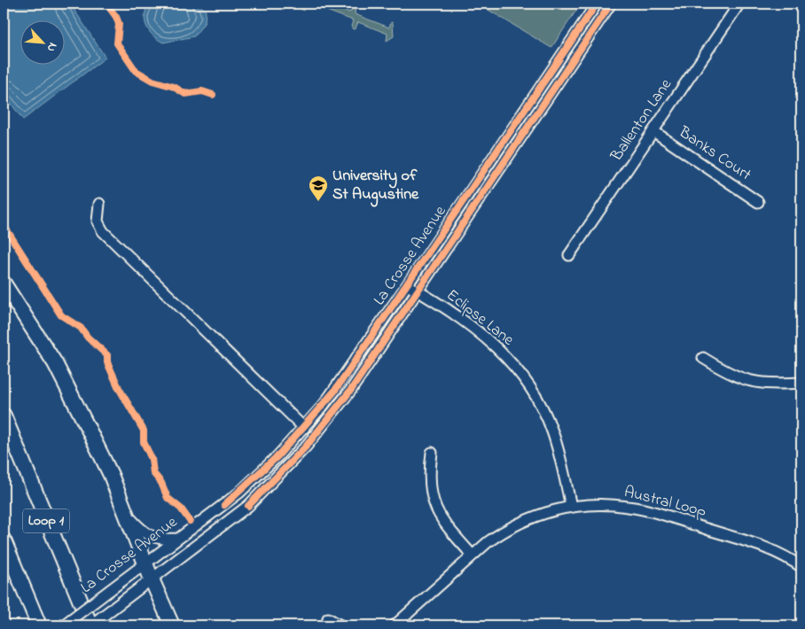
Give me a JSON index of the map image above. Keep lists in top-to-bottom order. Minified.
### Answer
{"streets":{"highway":["Loop 1"],"street":["Ballenton Lane","Banks Court","La Crosse Avenue","Eclipse Lane","Austral Loop"]},"crossings":[["Ballenton Lane","Banks Court"],["La Crosse Avenue","Eclipse Lane"],["La Crosse Avenue","Loop 1"],["Eclipse Lane","Austral Loop"]],"places":{"school or university":["University of St Augustine"]},"north":"bottom right"}
